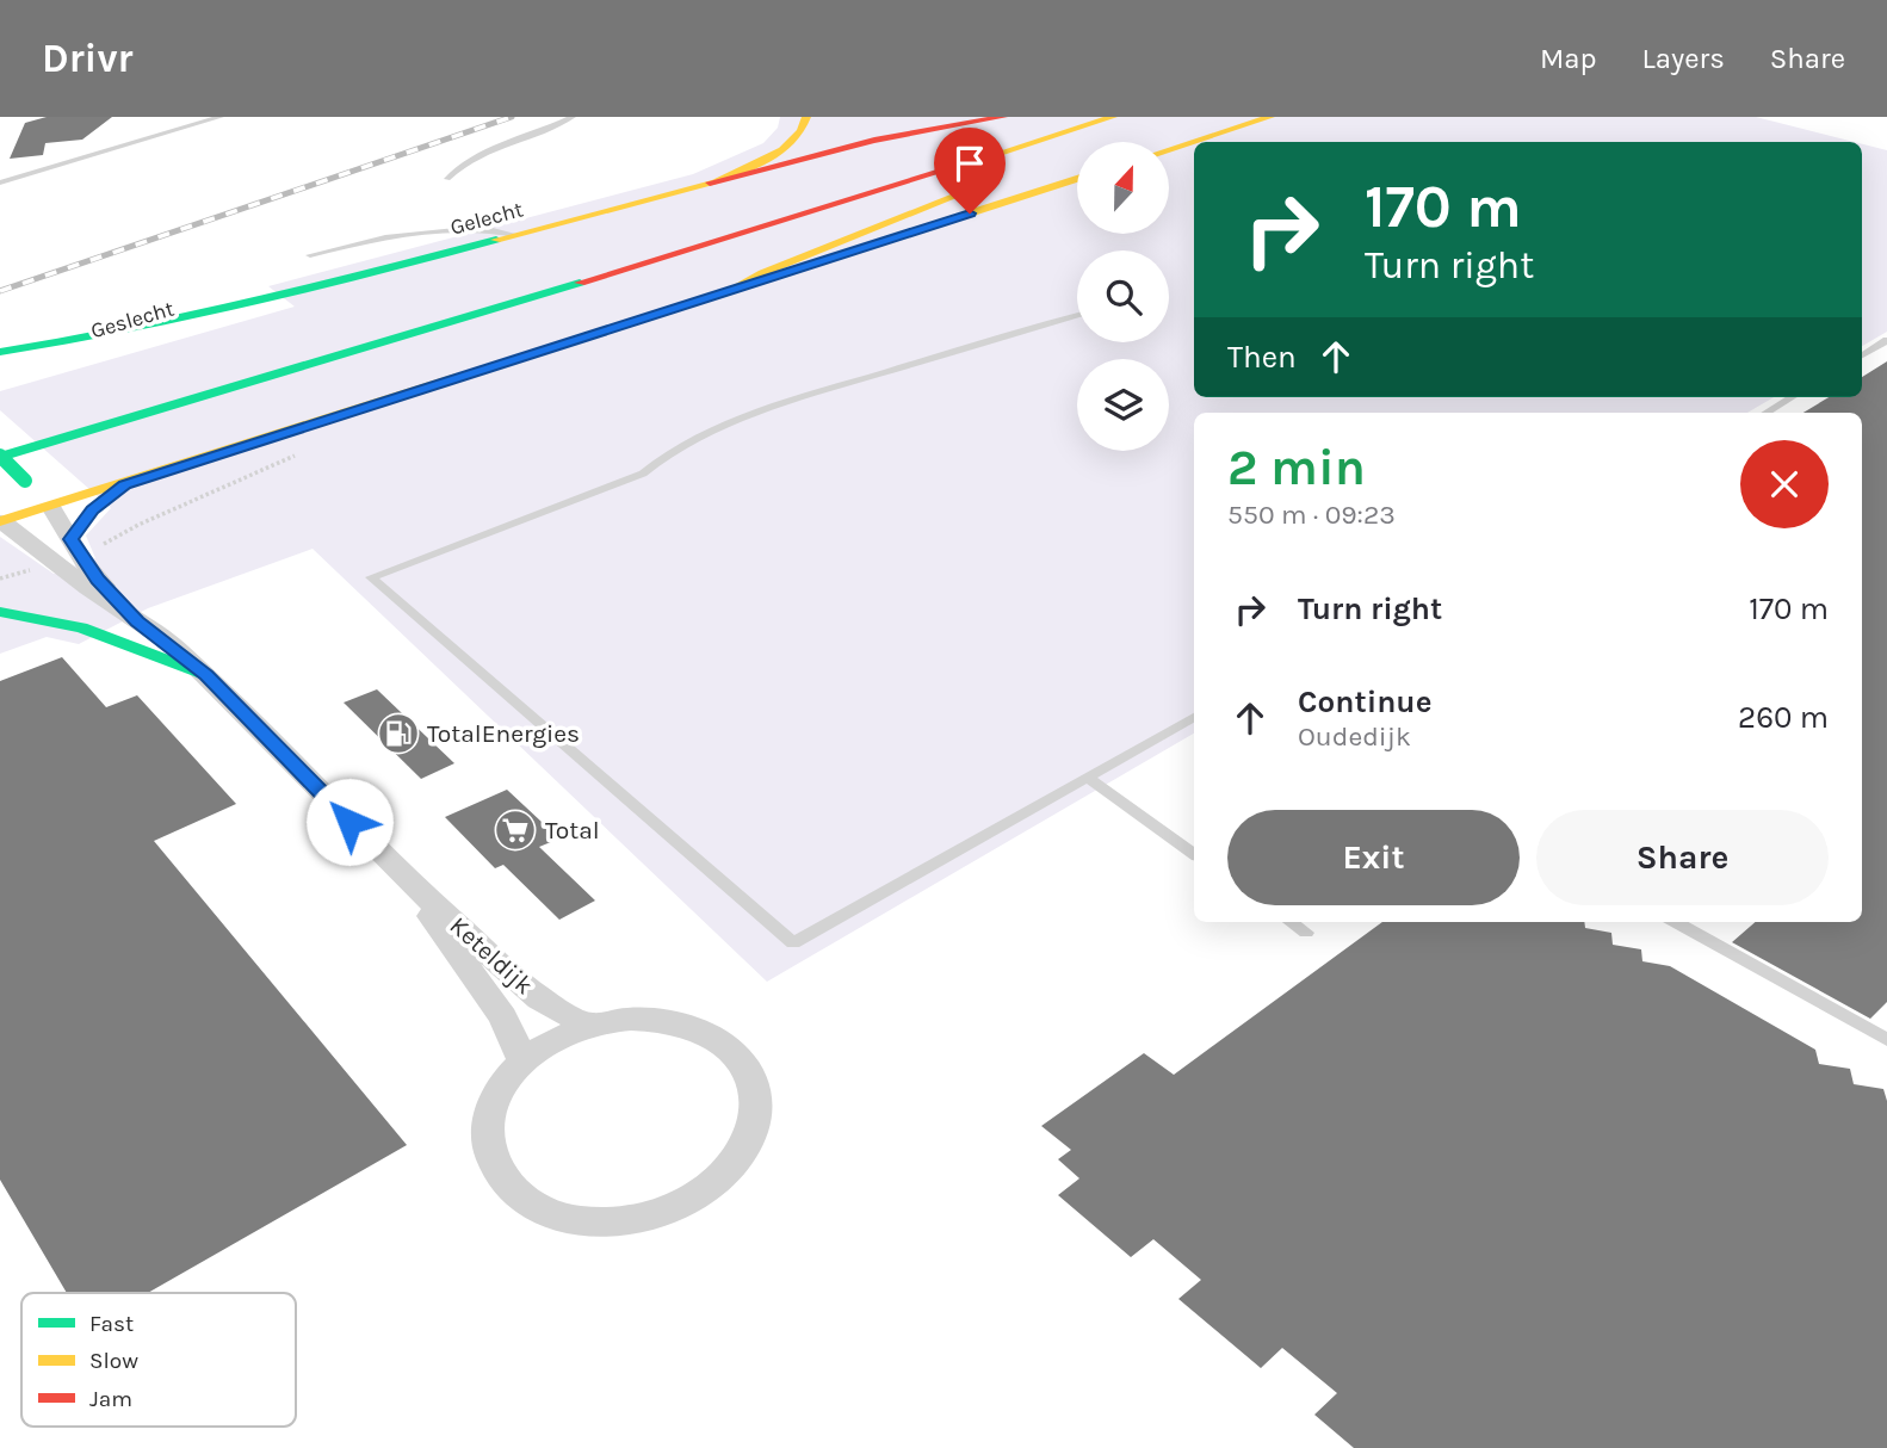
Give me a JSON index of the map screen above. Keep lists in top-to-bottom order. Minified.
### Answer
{"streets":{"main road":["Gelecht","Geslecht"],"street":["Keteldijk"]},"crossings":[["Gelecht","Geslecht"]],"places":{"fuel station":["TotalEnergies"],"supermarket":["Total"]},"legend":["Fast","Slow","Jam"],"north":"top","page":{"header":"Drivr","nav":["Map","Layers","Share"],"turn":["170 m","Turn right"],"then":"Then","heading":["2 min","550 m · 09:23"],"list":[{"name":"Turn right","value":"170 m"},{"name":"Continue","note":"Oudedijk","value":"260 m"}],"buttons":["Exit","Share"]}}
